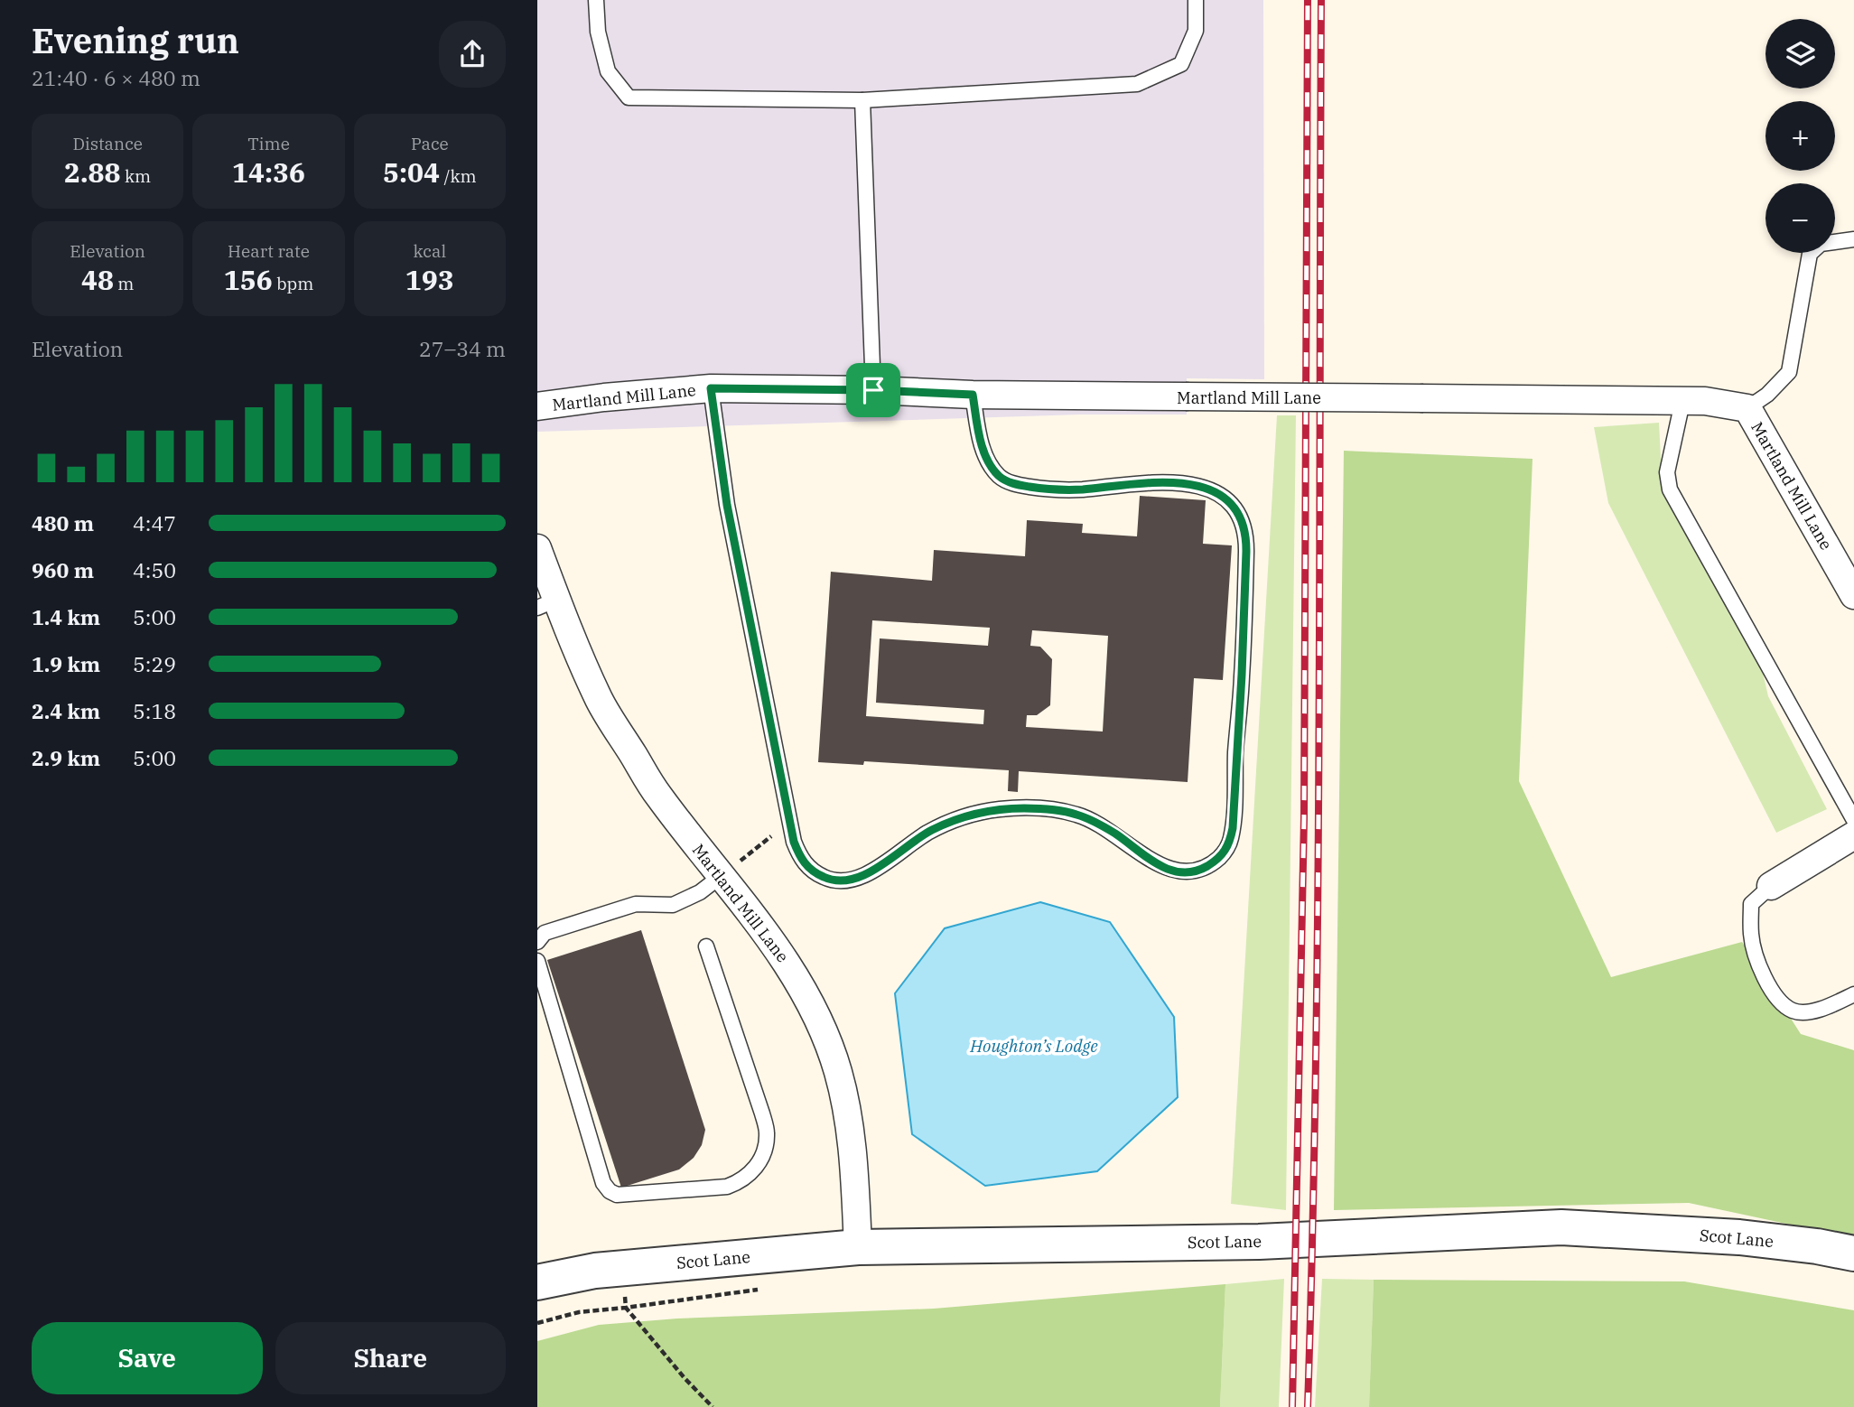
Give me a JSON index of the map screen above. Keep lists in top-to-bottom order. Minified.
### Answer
{"streets":{"street":["Martland Mill Lane","Scot Lane"]},"crossings":[["Martland Mill Lane","Scot Lane"]],"water":["Houghton’s Lodge"],"page":{"heading":["Evening run","21:40 · 6 × 480 m"],"map_buttons":["+","−"],"stats":[["Distance","2.88 km"],["Time","14:36"],["Pace","5:04 /km"],["Elevation","48 m"],["Heart rate","156 bpm"],["kcal","193"]],"chart":["Elevation","27–34 m"],"list":[{"name":"480 m","note":"4:47"},{"name":"960 m","note":"4:50"},{"name":"1.4 km","note":"5:00"},{"name":"1.9 km","note":"5:29"},{"name":"2.4 km","note":"5:18"},{"name":"2.9 km","note":"5:00"}],"buttons":["Save","Share"]}}
